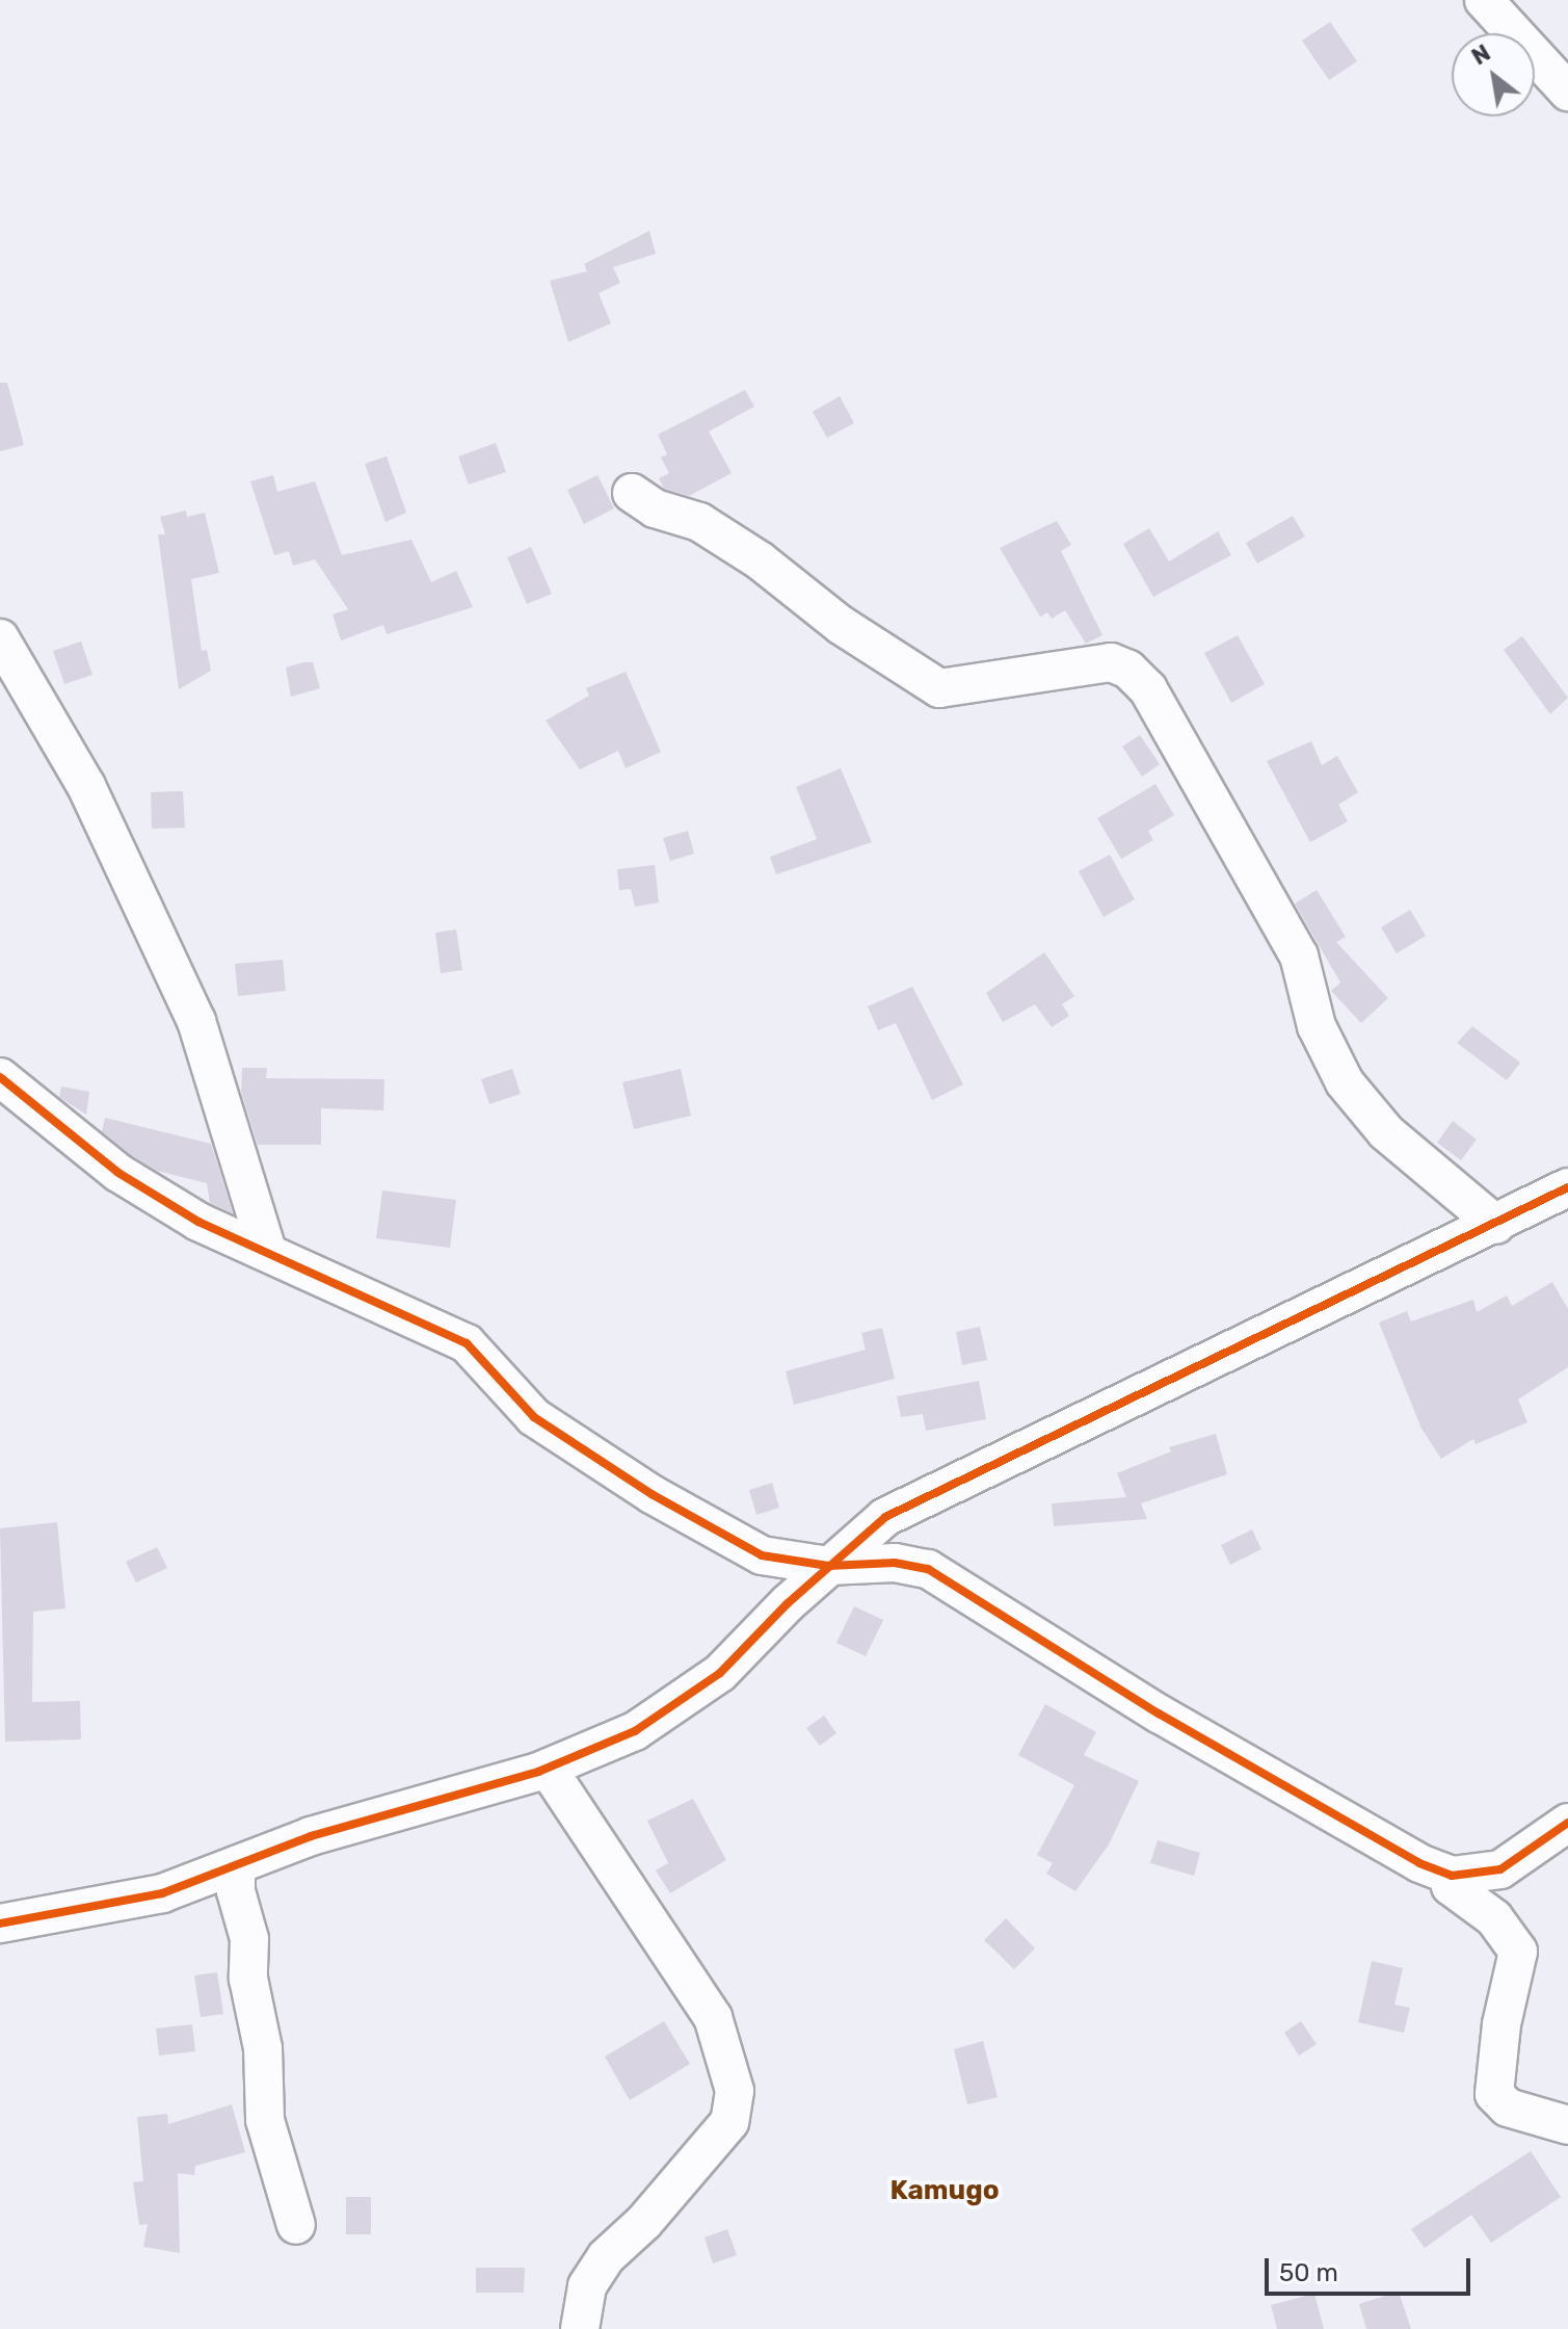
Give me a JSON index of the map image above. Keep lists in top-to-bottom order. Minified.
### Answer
{"districts":["Kamugo"],"scale_bar":"50 m","north":"top left"}
